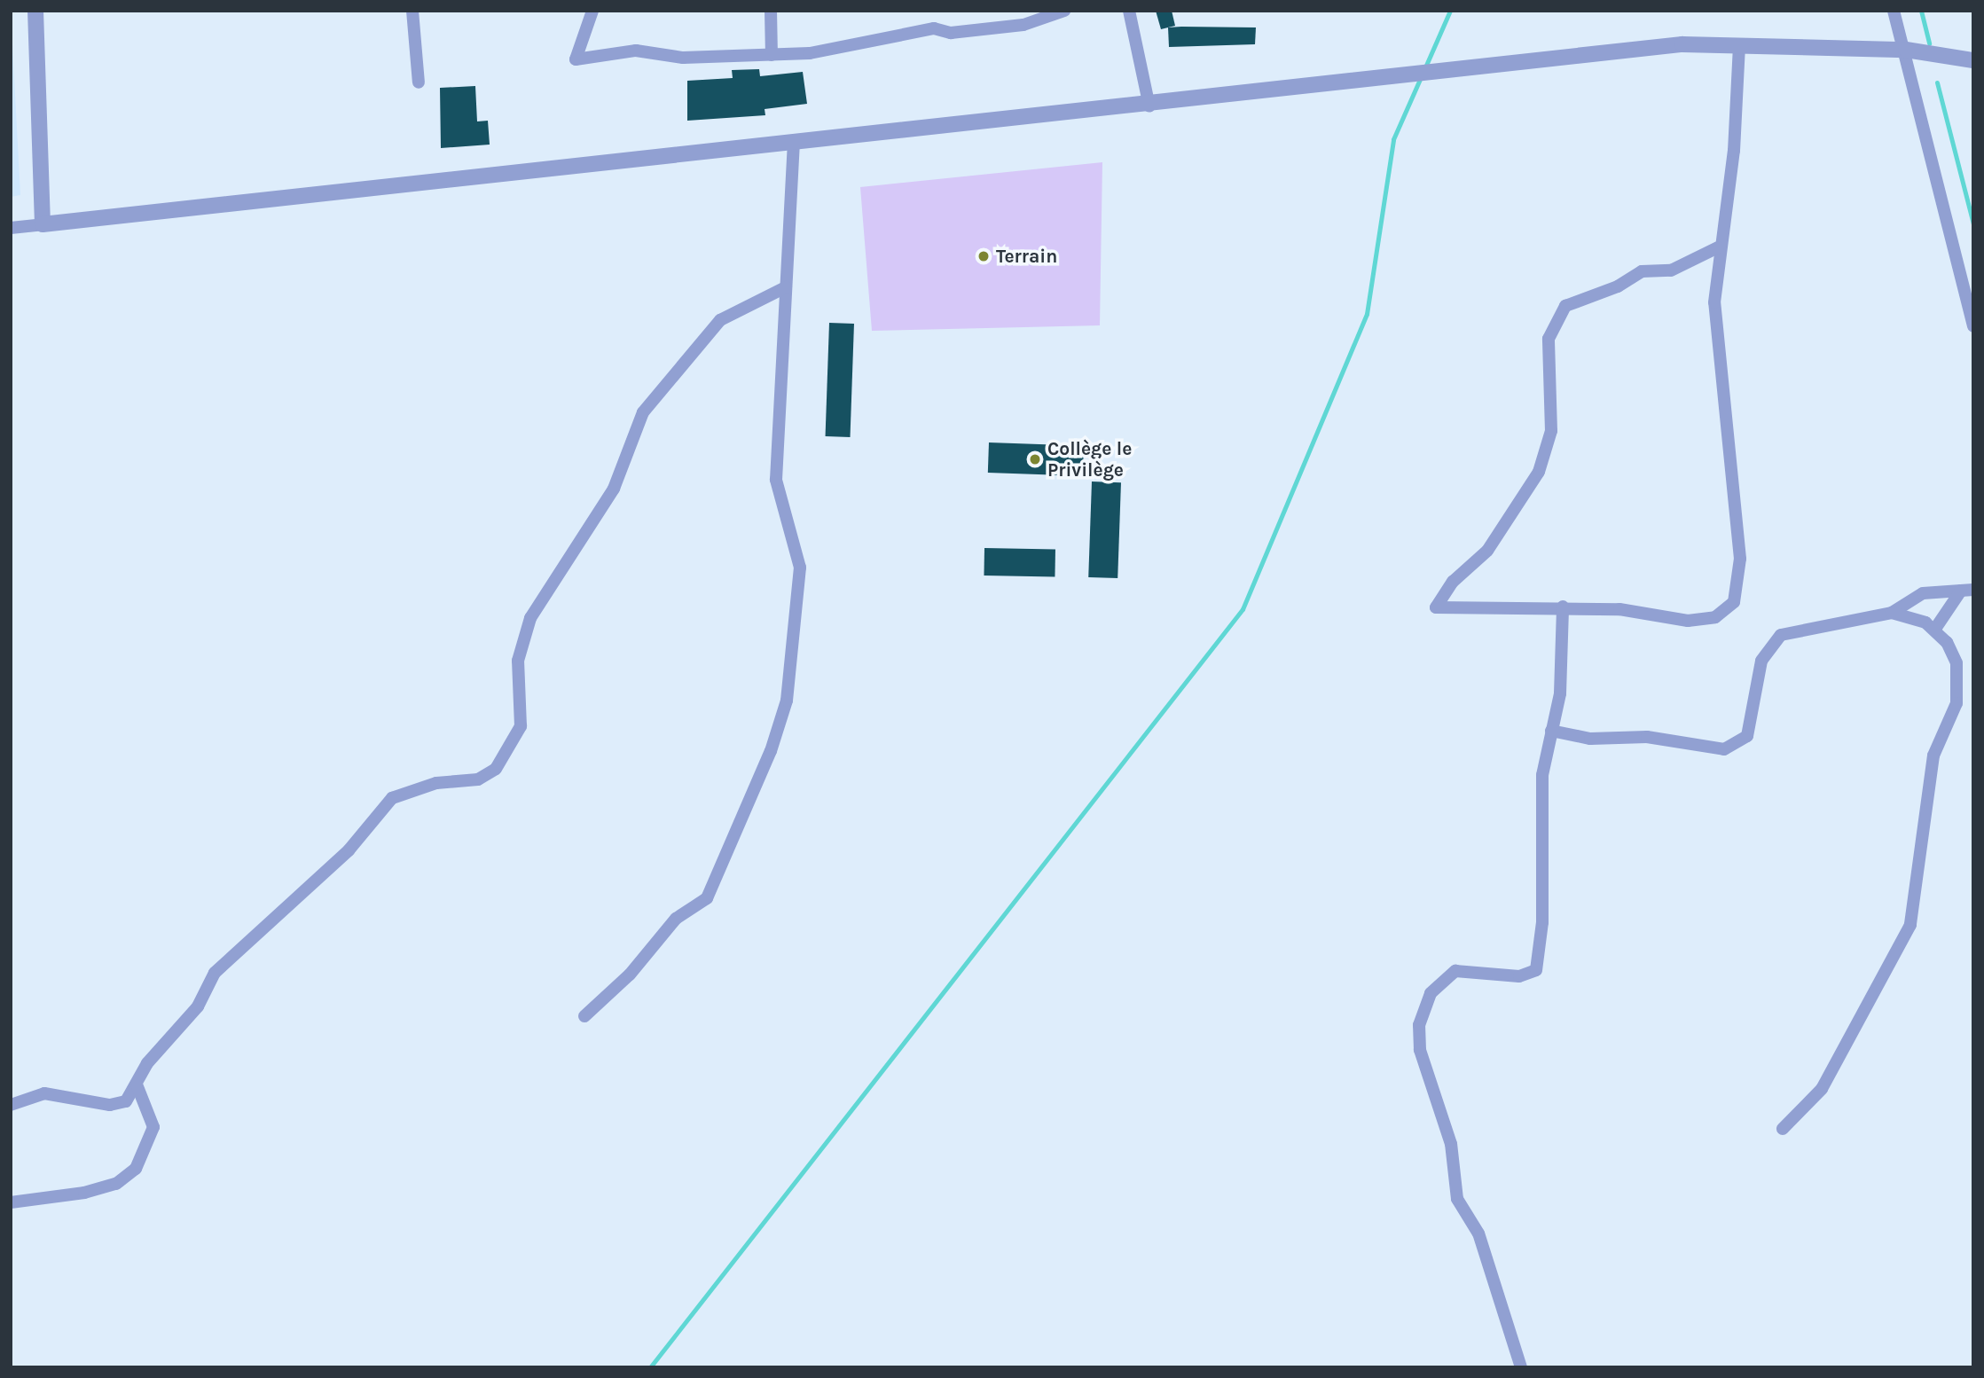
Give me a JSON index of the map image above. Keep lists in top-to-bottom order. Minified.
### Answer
{"places":["Terrain","Collège le Privilège"]}
